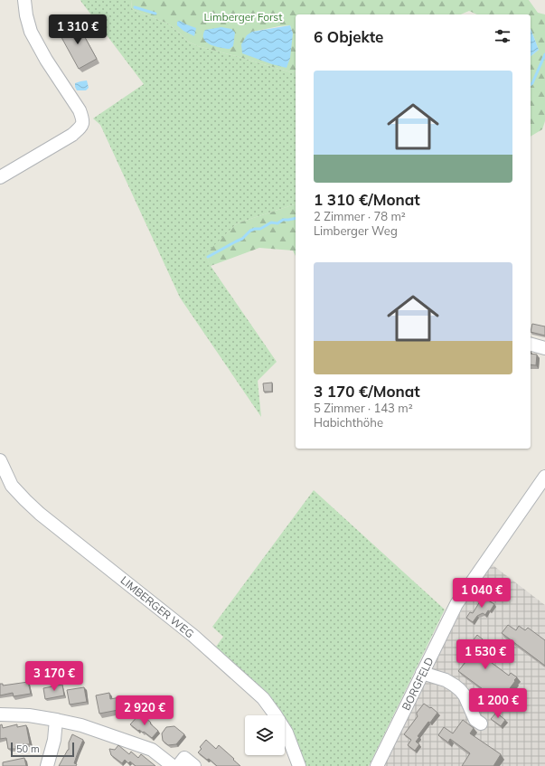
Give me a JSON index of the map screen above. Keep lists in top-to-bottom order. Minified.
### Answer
{"streets":{"street":["LIMBERGER WEG","BORGFELD"]},"parks":["Limberger Forst"],"scale_bar":"50 m","page":{"price":["1 310 €","1 040 €","1 530 €","3 170 €","1 200 €","2 920 €"],"heading":"6 Objekte","list":[{"name":"1 310 €/Monat","note":"2 Zimmer · 78 m² · Limberger Weg"},{"name":"3 170 €/Monat","note":"5 Zimmer · 143 m² · Habichthöhe"}],"scale":"50 m"}}
